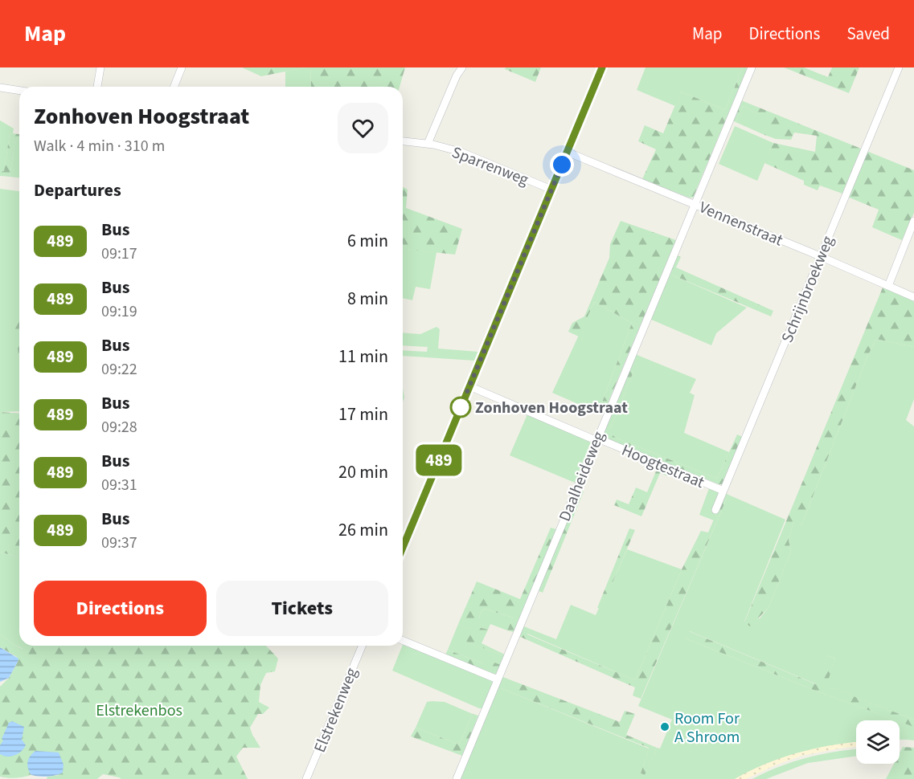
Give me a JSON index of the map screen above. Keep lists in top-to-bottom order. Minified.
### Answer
{"streets":{"street":["Sparrenweg","Vennenstraat","Schrijnbroekweg","Hoogtestraat","Daalheideweg","Elstrekenweg"]},"crossings":[["Vennenstraat","Schrijnbroekweg"],["Vennenstraat","Daalheideweg"],["Schrijnbroekweg","Hoogtestraat"],["Hoogtestraat","Daalheideweg"]],"parks":["Elstrekenbos"],"places":["Zonhoven Hoogstraat","Room For A Shroom"],"lines":["bus line 489"],"page":{"header":"Map","nav":["Map","Directions","Saved"],"on_map":"489","heading":[["Zonhoven Hoogstraat","Walk · 4 min · 310 m"],"Departures"],"list":[{"mark":"489","name":"Bus","note":"09:17","value":"6 min"},{"mark":"489","name":"Bus","note":"09:19","value":"8 min"},{"mark":"489","name":"Bus","note":"09:22","value":"11 min"},{"mark":"489","name":"Bus","note":"09:28","value":"17 min"},{"mark":"489","name":"Bus","note":"09:31","value":"20 min"},{"mark":"489","name":"Bus","note":"09:37","value":"26 min"}],"buttons":["Directions","Tickets"]}}
